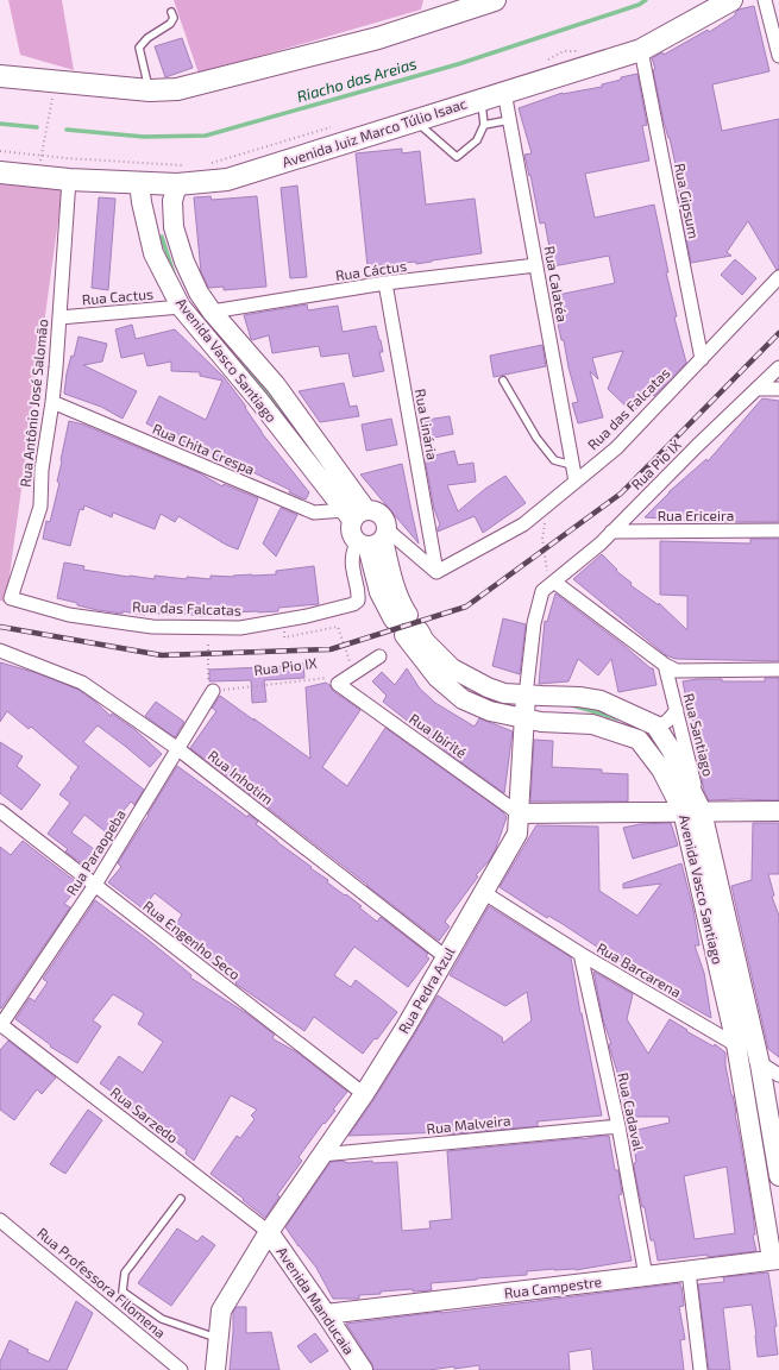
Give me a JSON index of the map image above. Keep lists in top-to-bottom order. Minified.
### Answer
{"streets":{"main road":["Avenida Juiz Marco Túlio Isaac"],"street":["Rua Gipsum","Rua Cáctus","Rua Calatéa","Rua Cactus","Avenida Vasco Santiago","Rua Antônio José Salomão","Rua das Falcatas","Rua Linária","Rua Chita Crespa","Rua Pio IX","Rua Ericeira","Rua Santiago","Rua Ibirité","Rua Inhotim","Rua Paraopeba","Rua Engenho Seco","Rua Barcarena","Rua Pedra Azul","Rua Cadaval","Rua Sarzedo","Rua Malveira","Rua Professora Filomena","Rua Campestre","Avenida Manducaia"]},"crossings":[["Avenida Juiz Marco Túlio Isaac","Rua Gipsum"],["Avenida Juiz Marco Túlio Isaac","Rua Calatéa"],["Avenida Juiz Marco Túlio Isaac","Avenida Vasco Santiago"],["Avenida Juiz Marco Túlio Isaac","Rua Antônio José Salomão"],["Rua Gipsum","Rua das Falcatas"],["Rua Cáctus","Rua Calatéa"],["Rua Cáctus","Avenida Vasco Santiago"],["Rua Cáctus","Rua Linária"],["Rua Calatéa","Rua das Falcatas"],["Rua Cactus","Avenida Vasco Santiago"],["Rua Cactus","Rua Antônio José Salomão"],["Avenida Vasco Santiago","Rua das Falcatas"],["Avenida Vasco Santiago","Rua Chita Crespa"],["Avenida Vasco Santiago","Rua Santiago"],["Avenida Vasco Santiago","Rua Barcarena"],["Avenida Vasco Santiago","Rua Pedra Azul"],["Avenida Vasco Santiago","Rua Campestre"],["Rua Antônio José Salomão","Rua das Falcatas"],["Rua Antônio José Salomão","Rua Chita Crespa"],["Rua das Falcatas","Rua Linária"],["Rua das Falcatas","Rua Chita Crespa"],["Rua Pio IX","Rua Ericeira"],["Rua Pio IX","Rua Ibirité"],["Rua Pio IX","Rua Paraopeba"],["Rua Pio IX","Rua Pedra Azul"],["Rua Ibirité","Rua Pedra Azul"],["Rua Inhotim","Rua Paraopeba"],["Rua Inhotim","Rua Pedra Azul"],["Rua Paraopeba","Rua Engenho Seco"],["Rua Paraopeba","Rua Sarzedo"],["Rua Engenho Seco","Rua Pedra Azul"],["Rua Barcarena","Rua Pedra Azul"],["Rua Barcarena","Rua Cadaval"],["Rua Pedra Azul","Rua Sarzedo"],["Rua Pedra Azul","Rua Malveira"],["Rua Pedra Azul","Avenida Manducaia"],["Rua Cadaval","Rua Malveira"],["Rua Cadaval","Rua Campestre"],["Rua Sarzedo","Avenida Manducaia"],["Rua Campestre","Avenida Manducaia"]],"water":["Riacho das Areias"]}
